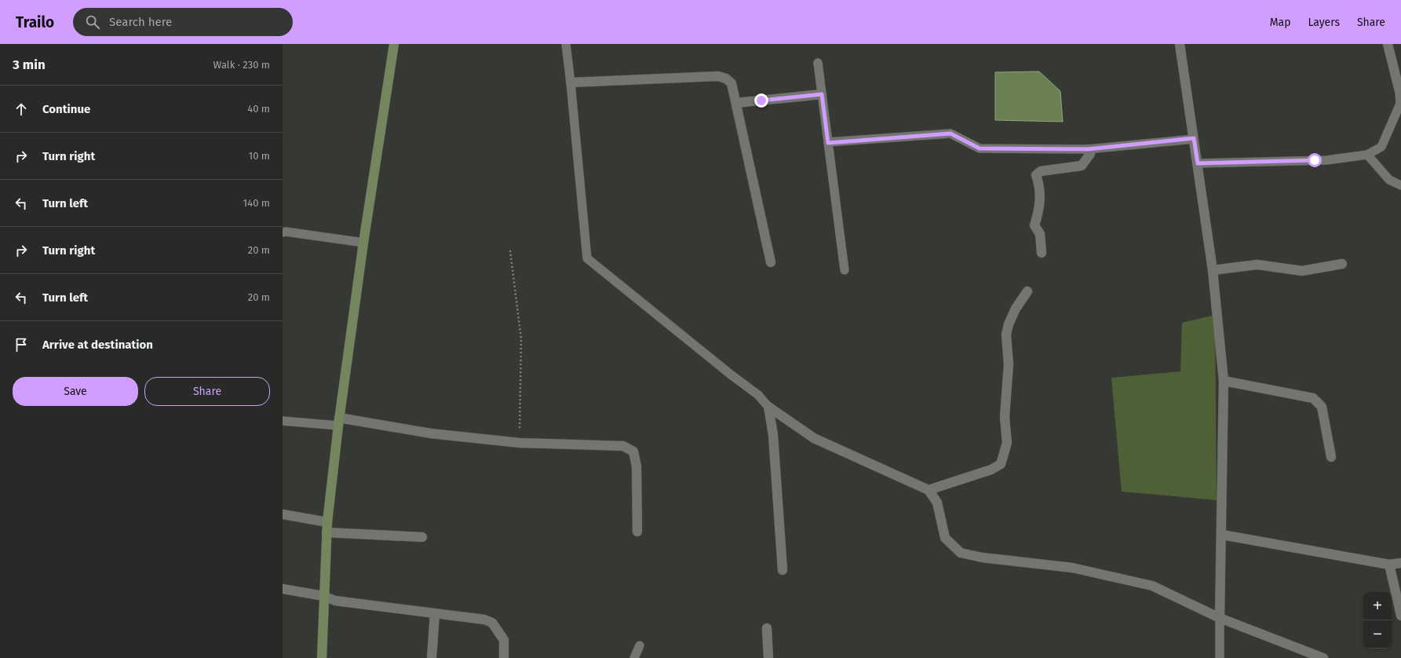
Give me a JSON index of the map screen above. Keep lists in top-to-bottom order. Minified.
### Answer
{"page":{"header":"Trailo","search":"Search here","nav":["Map","Layers","Share"],"heading":["3 min","Walk · 230 m"],"list":[["Continue","40 m"],["Turn right","10 m"],["Turn left","140 m"],["Turn right","20 m"],["Turn left","20 m"],"Arrive at destination"],"buttons":["Save","Share"],"map_buttons":["+","−"]}}
